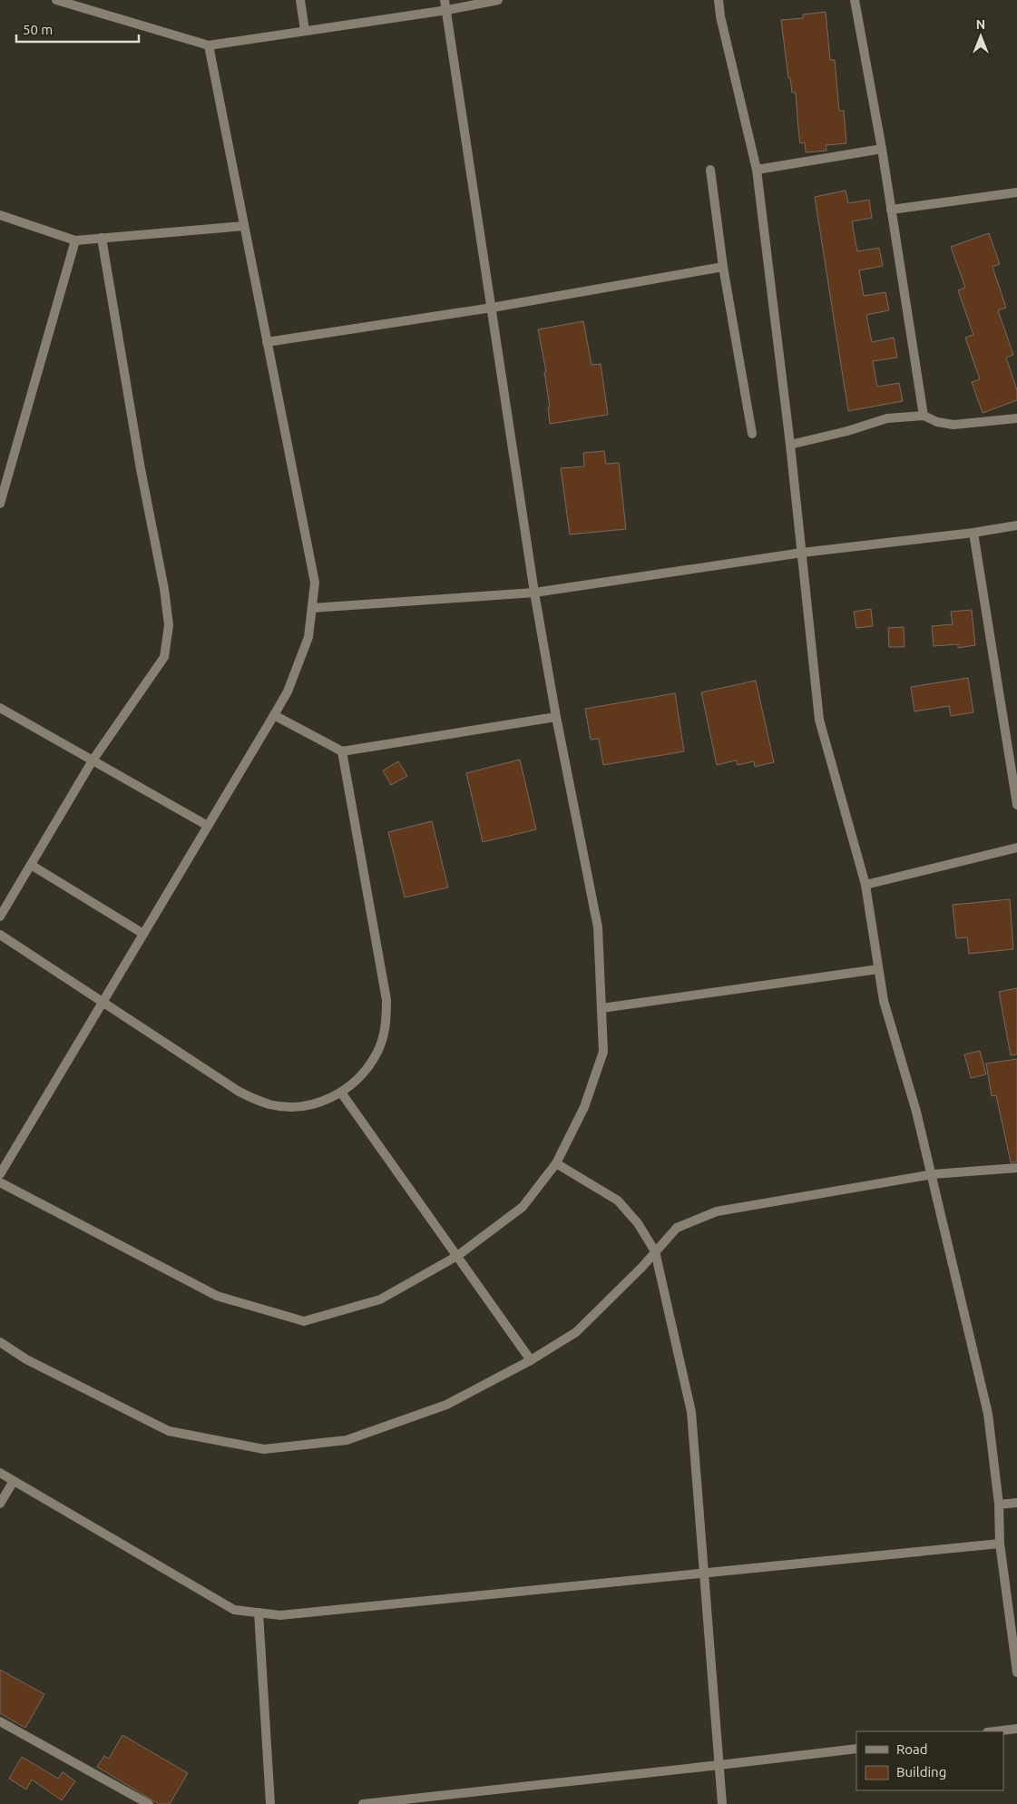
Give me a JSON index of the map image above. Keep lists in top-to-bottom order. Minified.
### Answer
{"legend":["Road","Building"],"scale_bar":"50 m","north":"top"}
